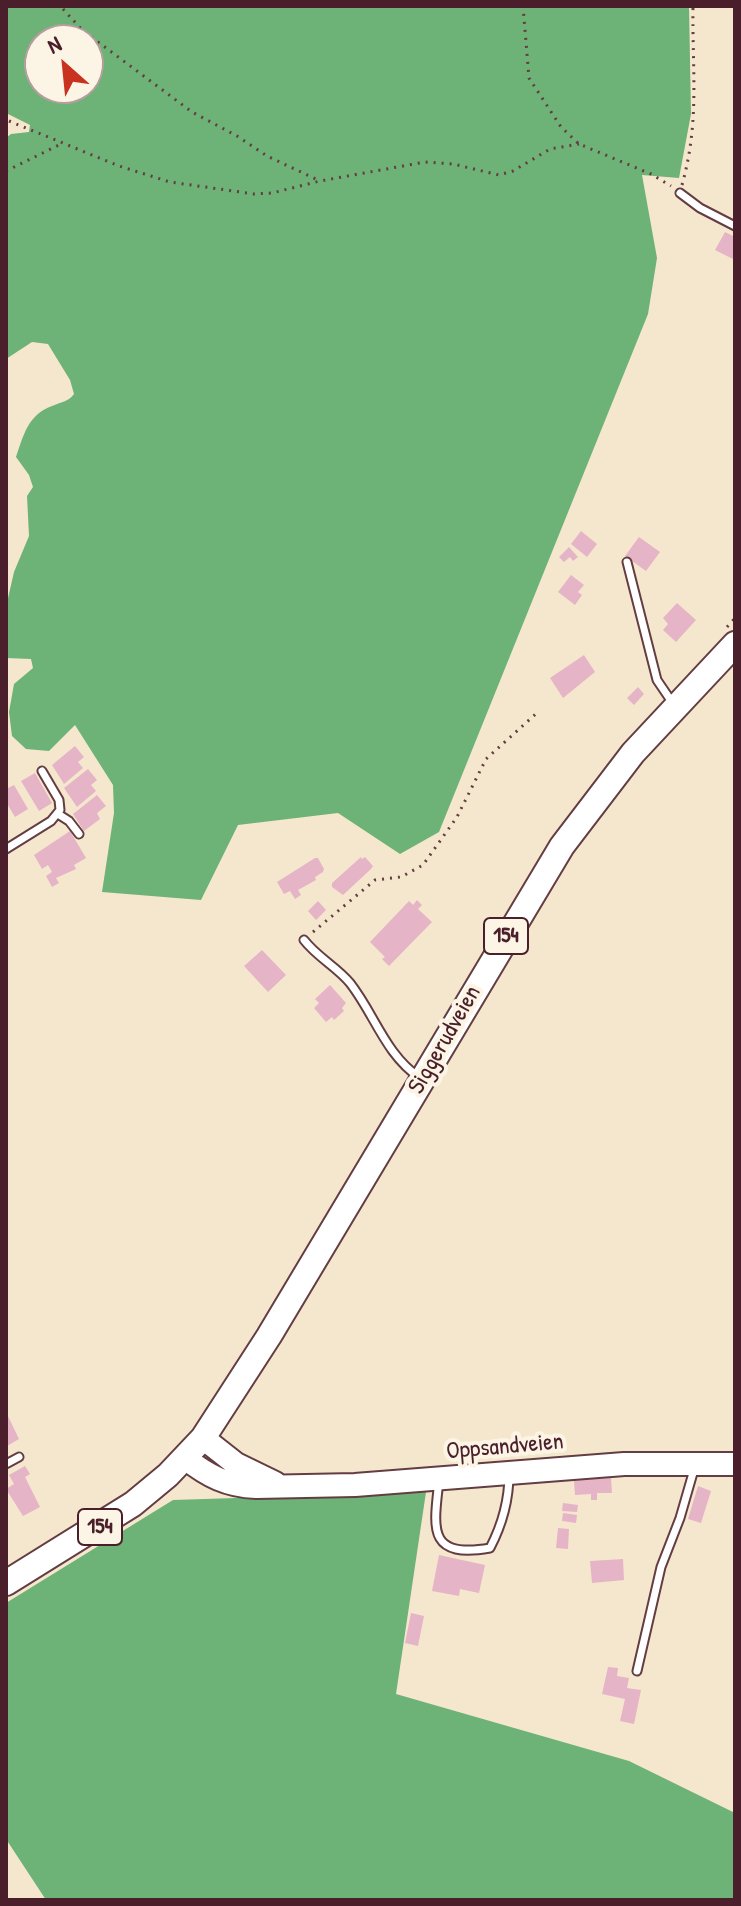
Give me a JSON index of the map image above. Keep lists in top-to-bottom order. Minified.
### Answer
{"streets":{"main road":["154","Siggerudveien","Oppsandveien"]},"crossings":[["154","Siggerudveien"],["154","Oppsandveien"],["Siggerudveien","Oppsandveien"]],"north":"top left"}
